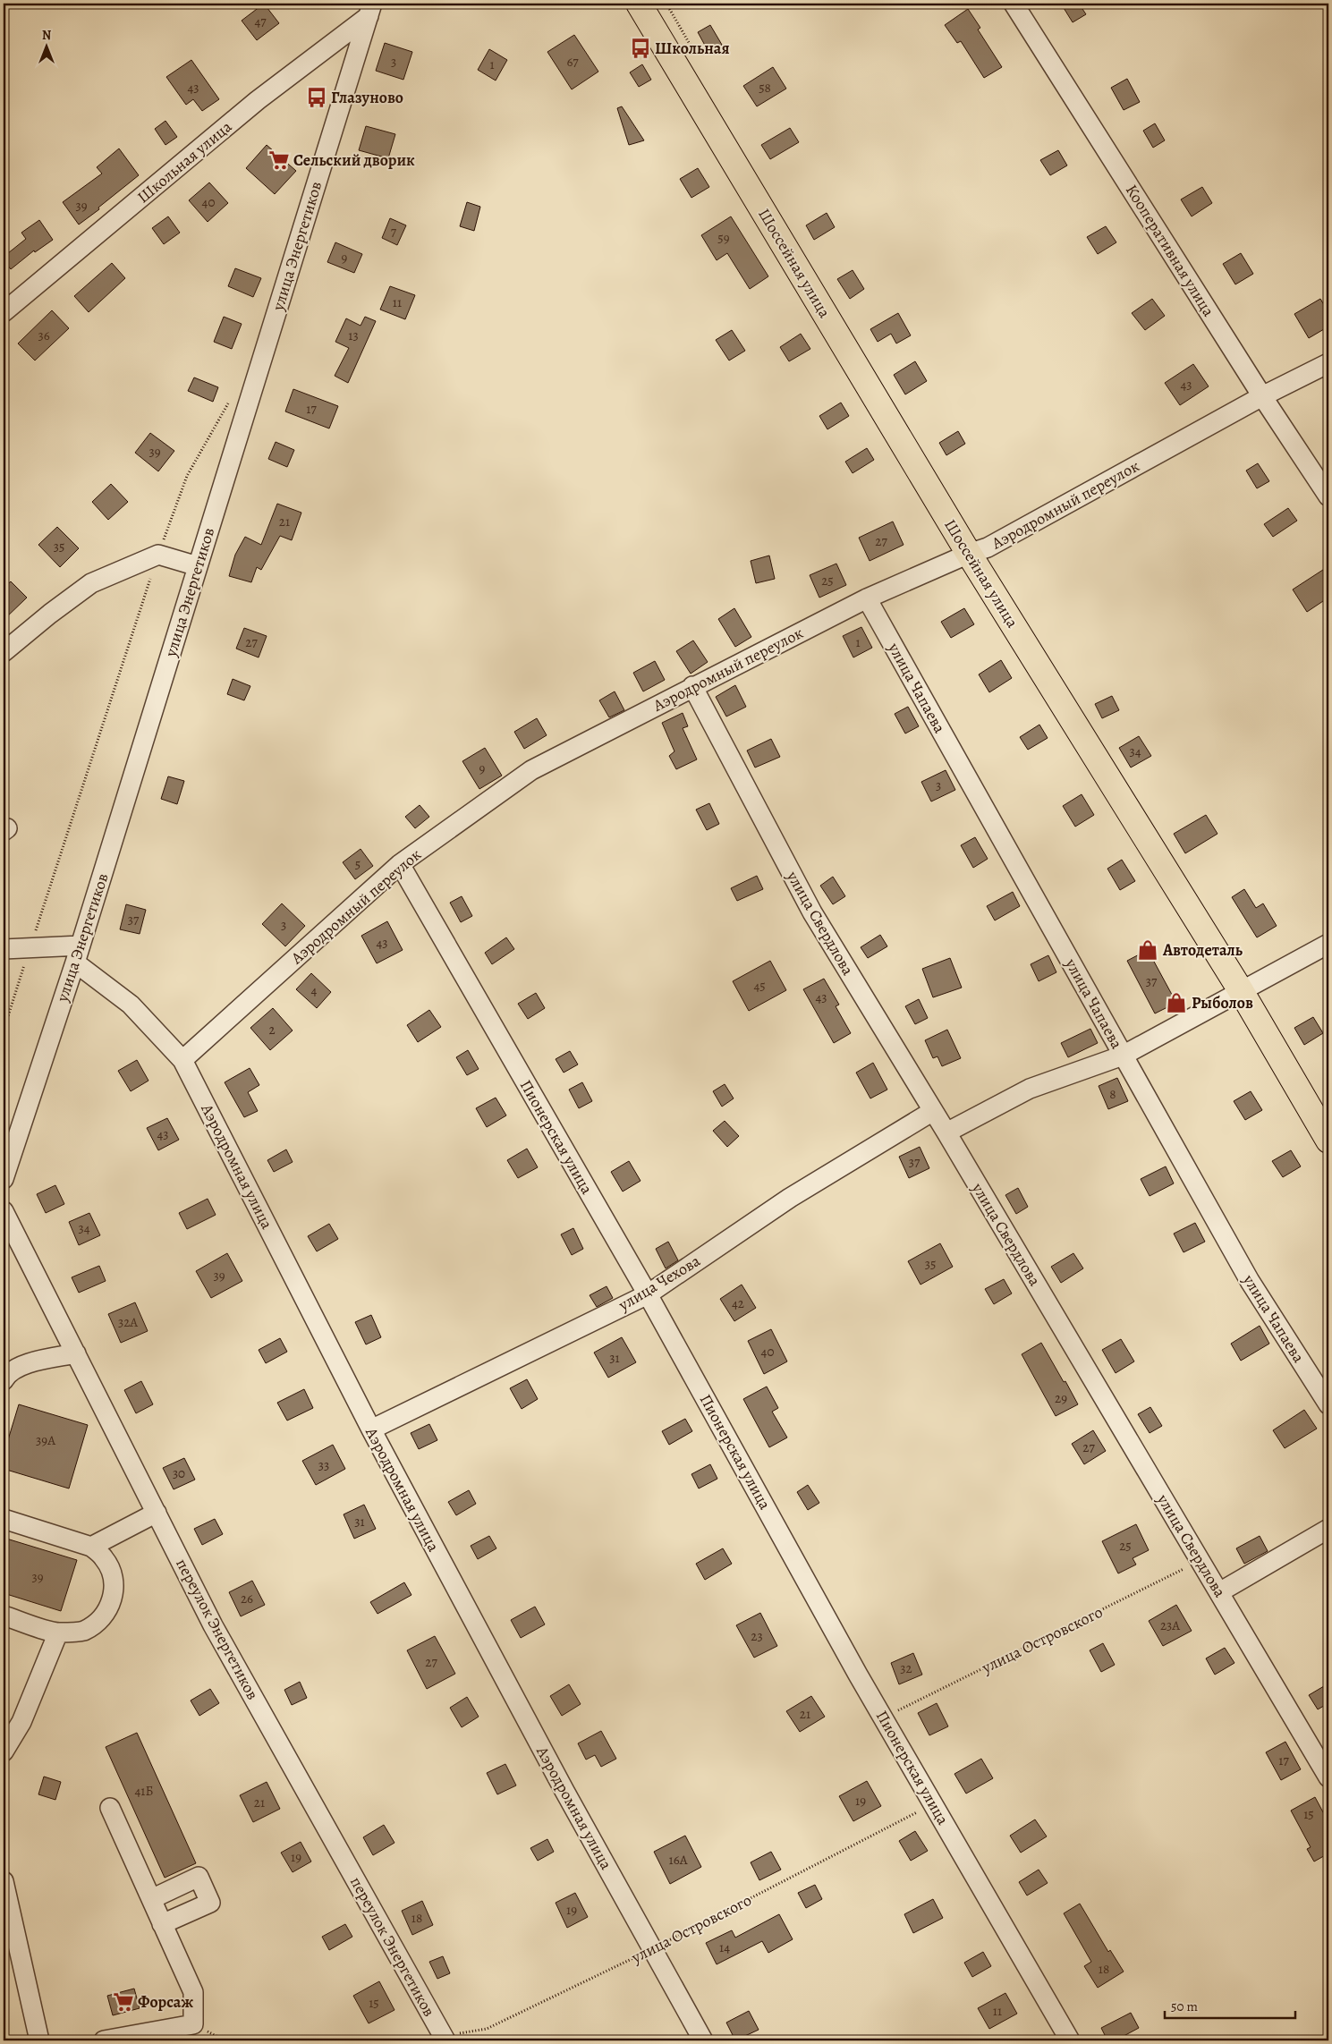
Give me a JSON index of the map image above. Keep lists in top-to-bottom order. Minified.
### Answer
{"streets":{"main road":["Шоссейная улица"],"street":["Школьная улица","улица Энергетиков","Кооперативная улица","Аэродромный переулок","улица Чапаева","улица Свердлова","Пионерская улица","Аэродромная улица","улица Чехова","переулок Энергетиков"],"path":["улица Островского"]},"crossings":[["Школьная улица","улица Энергетиков"],["улица Энергетиков","Аэродромная улица"],["Кооперативная улица","Аэродромный переулок"],["Шоссейная улица","Аэродромный переулок"],["Аэродромный переулок","улица Чапаева"],["Аэродромный переулок","улица Свердлова"],["Аэродромный переулок","Пионерская улица"],["Аэродромный переулок","Аэродромная улица"],["улица Свердлова","улица Чехова"],["улица Свердлова","улица Островского"],["Пионерская улица","улица Чехова"],["Пионерская улица","улица Островского"],["Аэродромная улица","улица Чехова"],["Аэродромная улица","улица Островского"],["переулок Энергетиков","улица Островского"]],"places":{"bus stop":["Школьная","Глазуново"],"supermarket":["Сельский дворик","Форсаж"],"shop":["Автодеталь","Рыболов"]},"house_numbers":["47","3","67","1","43","58","40","39","7","59","9","11","36","13","43","17","39","21","27","35","25","27","1","34","9","3","5","37","3","43","37","45","4","43","2","8","43","37","34","35","39","42","32А","40","31","29","39А","27","33","30","31","25","39","26","23А","23","27","32","21","17","41Б","19","21","15","19","16А","19","18","14","18","15","11"],"scale_bar":"50 m","north":"top"}
